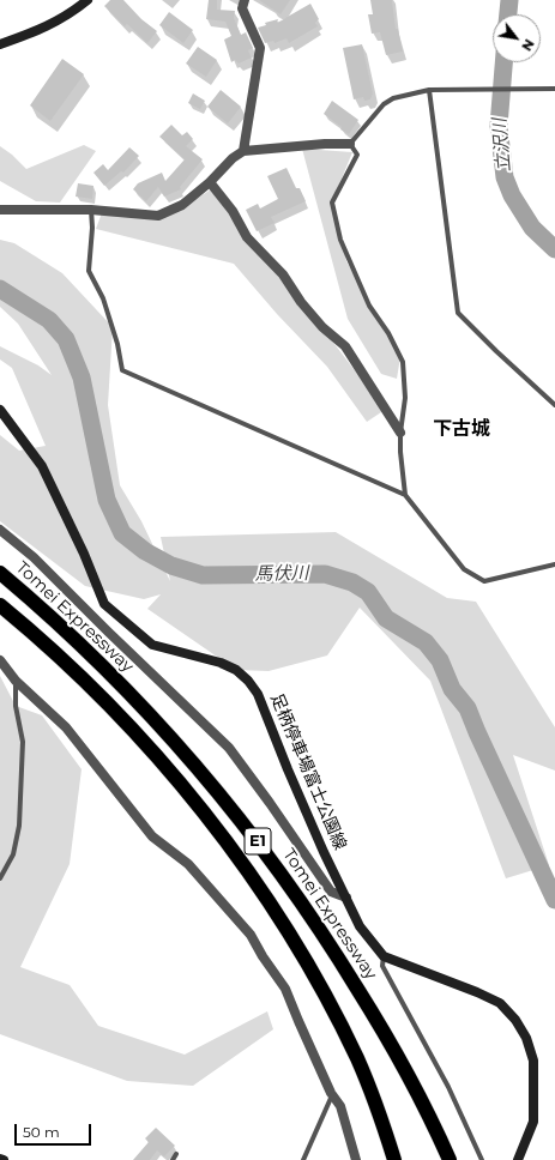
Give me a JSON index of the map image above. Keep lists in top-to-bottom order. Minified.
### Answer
{"streets":{"highway":["Tomei Expressway","E1"],"main road":["足柄停車場富士公園線"]},"districts":["下古城"],"water":["立沢川","馬伏川"],"scale_bar":"50 m","north":"bottom right"}
